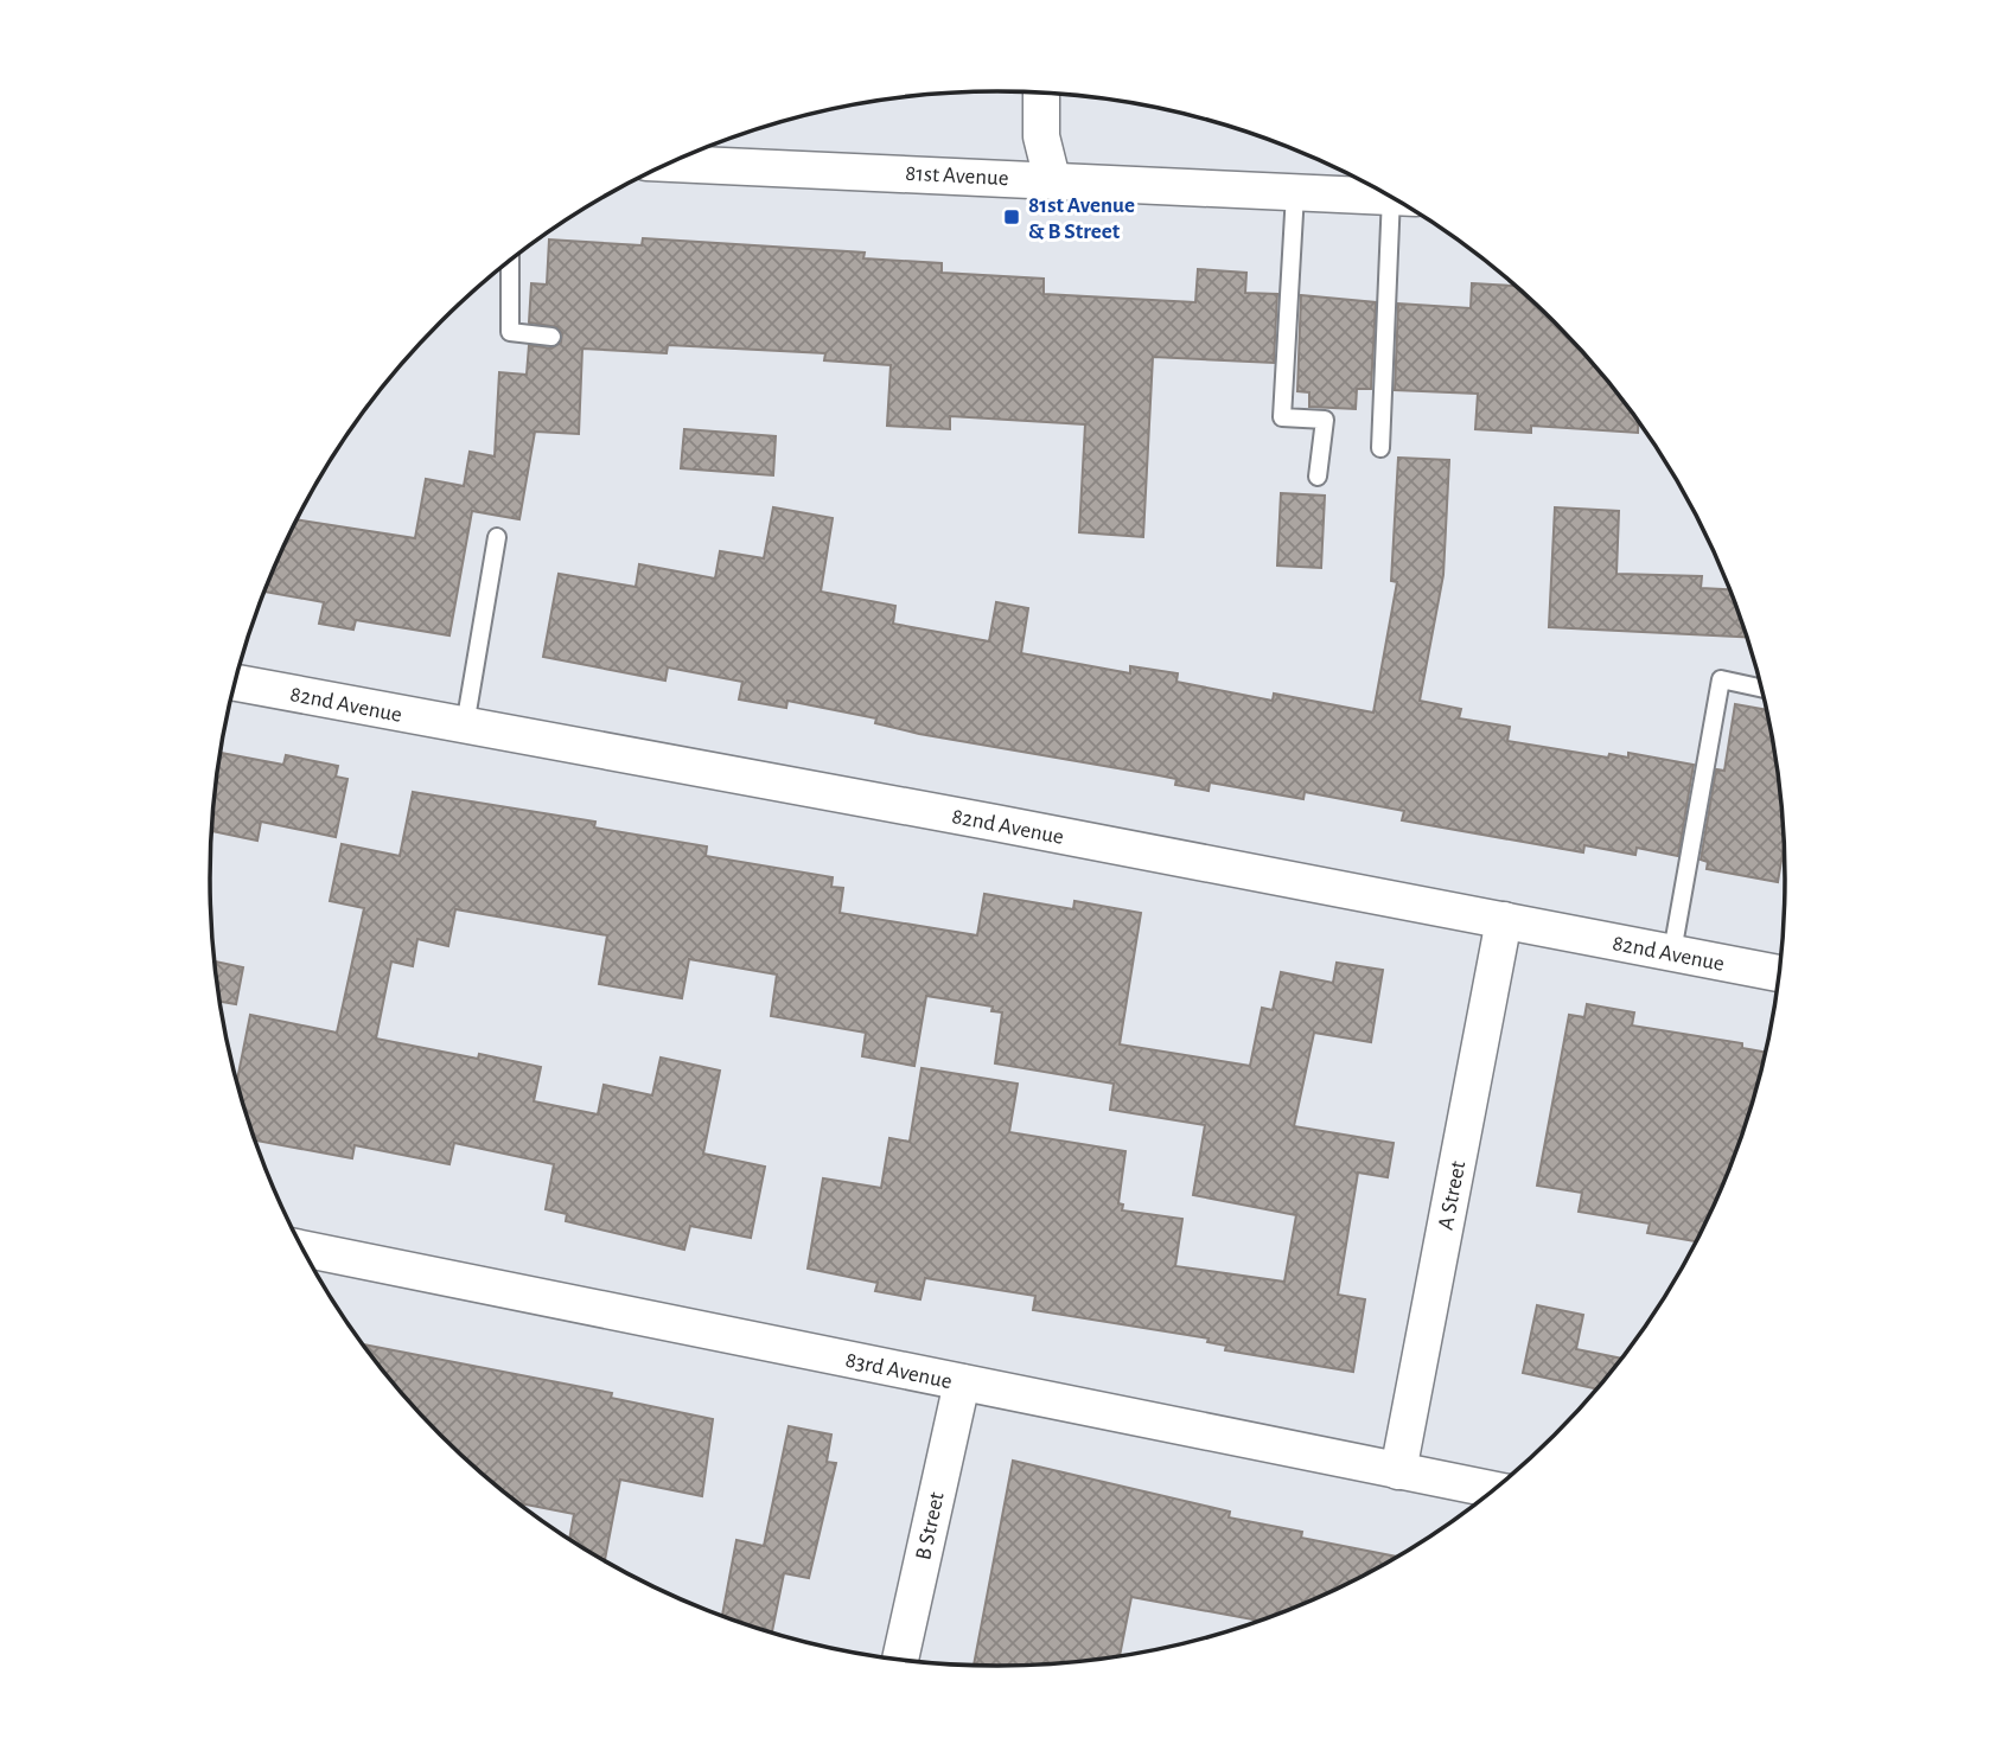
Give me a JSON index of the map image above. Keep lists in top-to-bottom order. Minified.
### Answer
{"streets":{"street":["81st Avenue","82nd Avenue","A Street","83rd Avenue","B Street"]},"crossings":[["82nd Avenue","A Street"],["A Street","83rd Avenue"],["83rd Avenue","B Street"]],"places":{"transit":["81st Avenue & B Street"]}}
